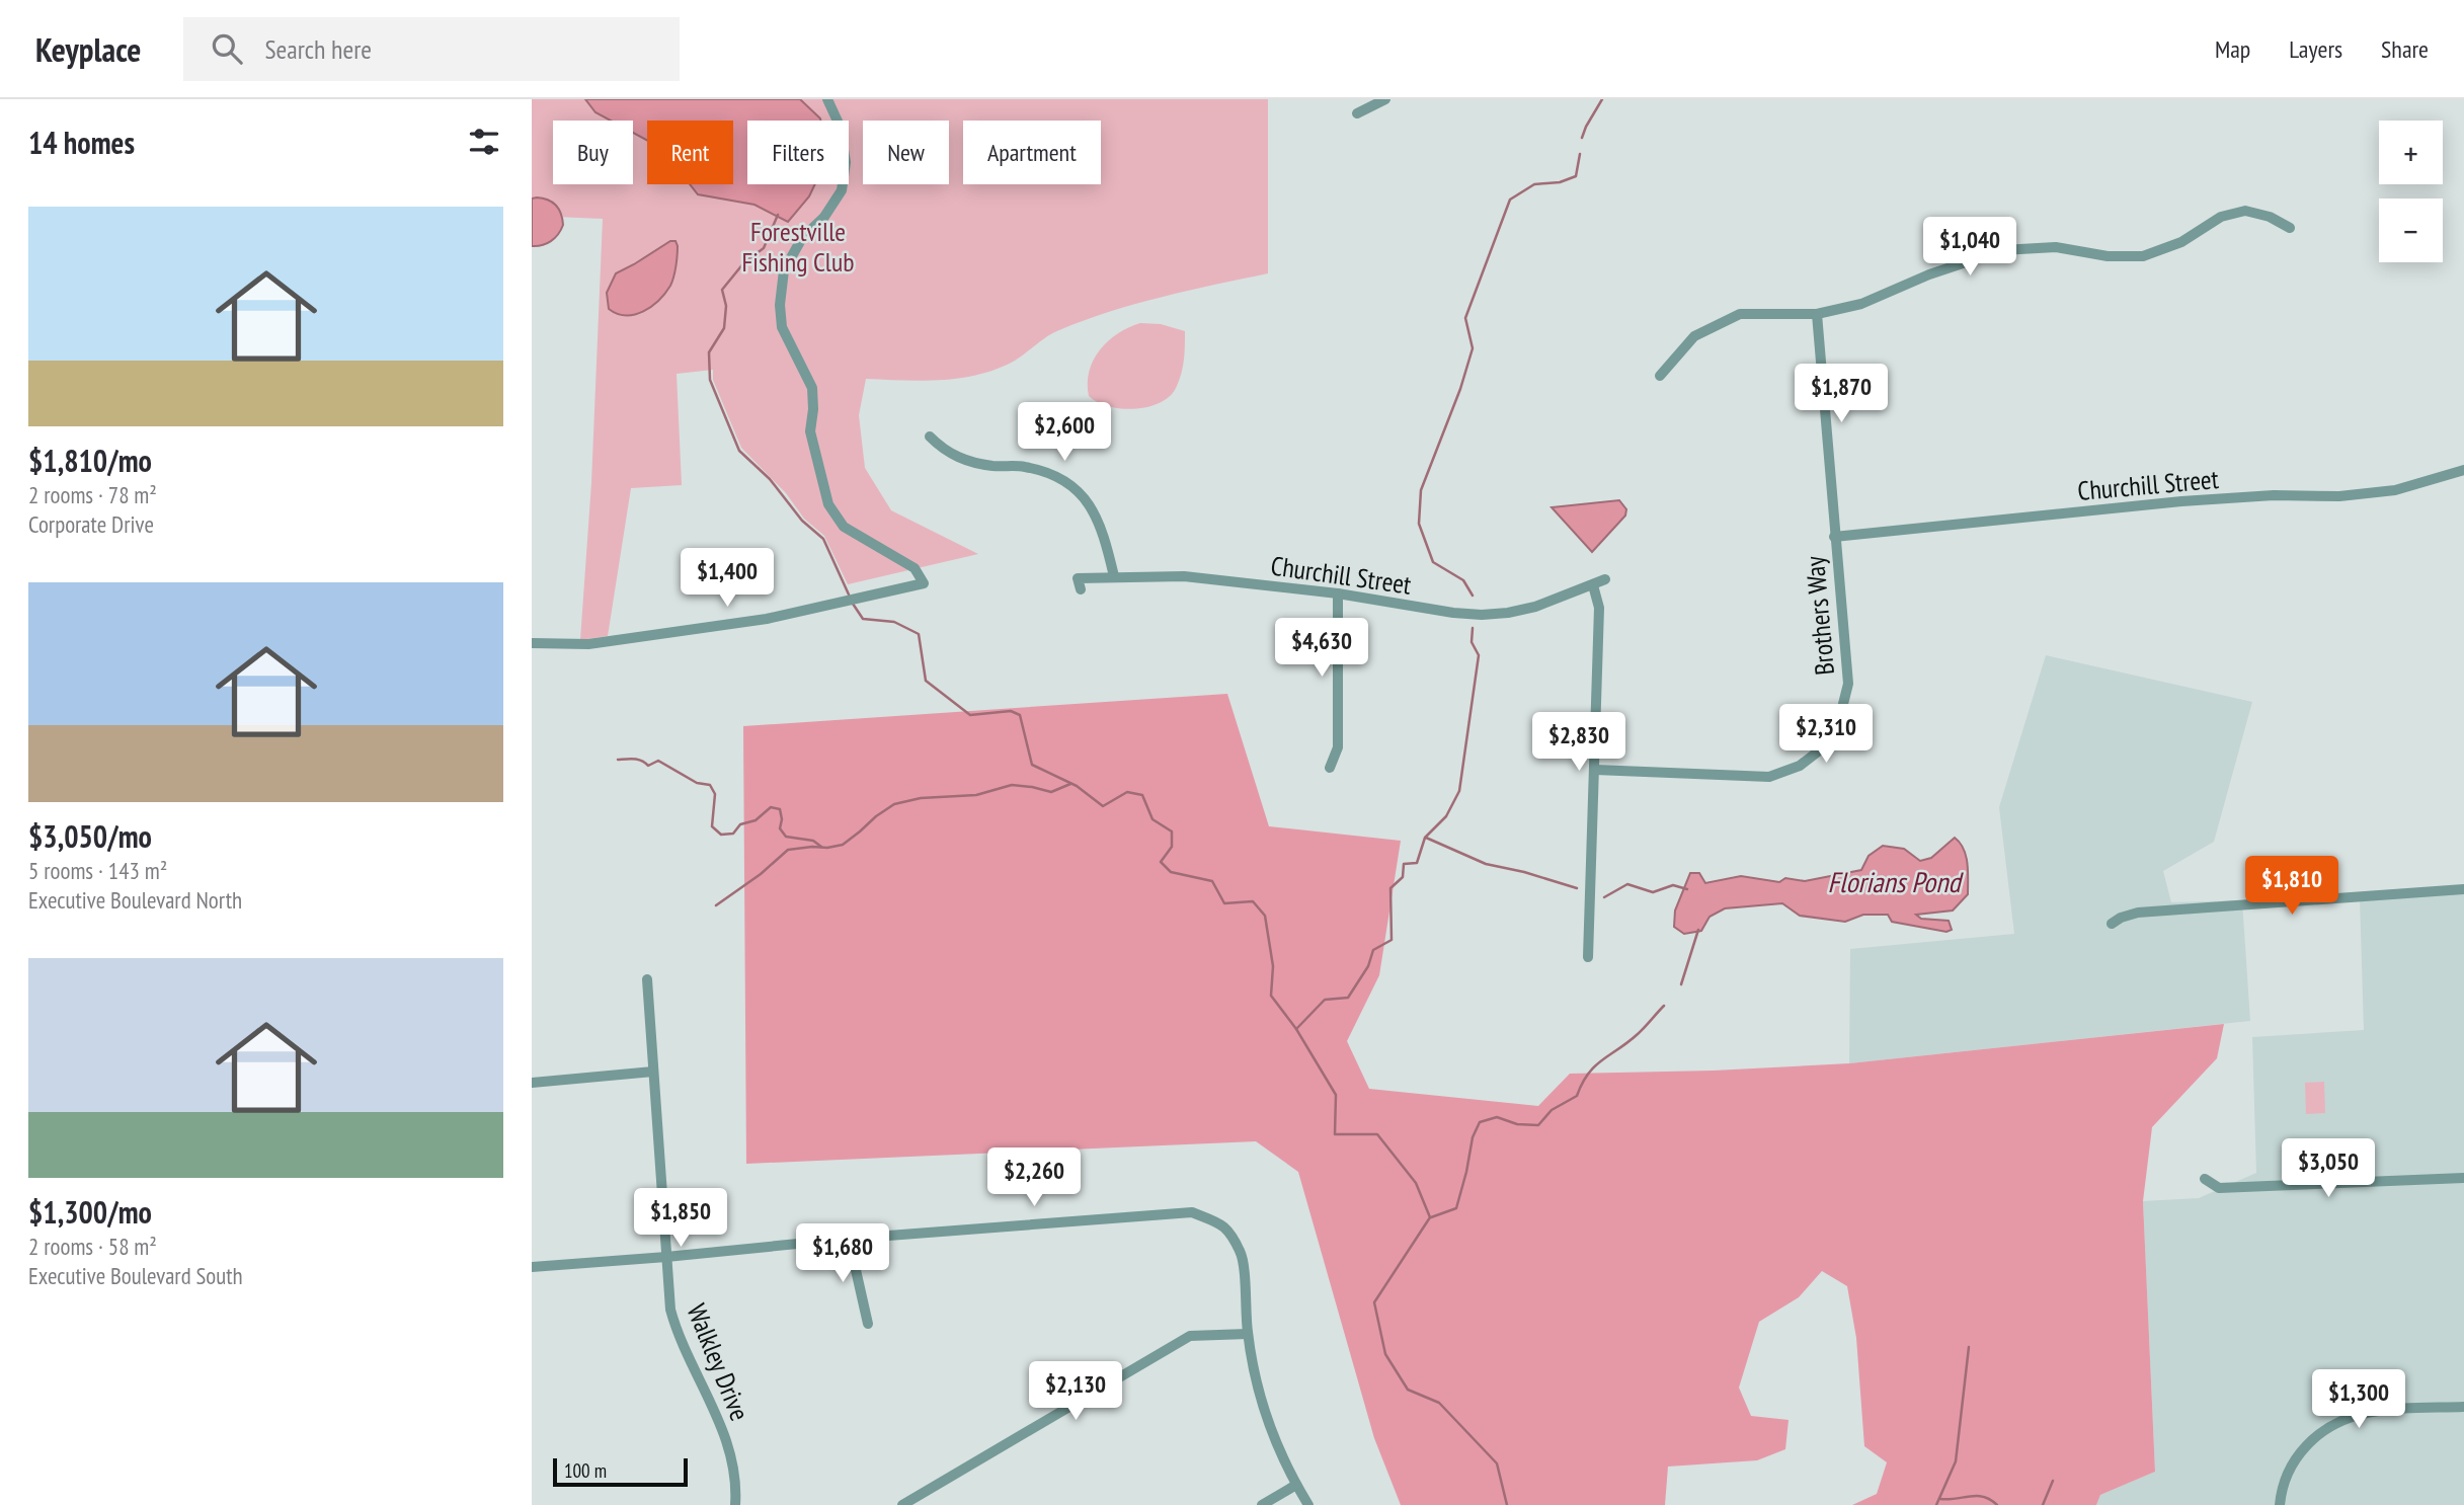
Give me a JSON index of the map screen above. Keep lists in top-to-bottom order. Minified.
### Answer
{"streets":{"street":["Churchill Street","Brothers Way","Walkley Drive"]},"crossings":[["Churchill Street","Brothers Way"]],"water":["Florians Pond"],"parks":["Forestville Fishing Club"],"scale_bar":"100 m","page":{"header":"Keyplace","search":"Search here","nav":["Map","Layers","Share"],"heading":"14 homes","map_buttons":["+","−"],"chip":["Buy","Rent","Filters","New","Apartment"],"list":[{"name":"$1,810/mo","note":"2 rooms · 78 m² · Corporate Drive"},{"name":"$3,050/mo","note":"5 rooms · 143 m² · Executive Boulevard North"},{"name":"$1,300/mo","note":"2 rooms · 58 m² · Executive Boulevard South"}],"price":["$1,040","$1,870","$2,600","$1,400","$4,630","$2,310","$2,830","$1,810","$3,050","$2,260","$1,850","$1,680","$2,130","$1,300"],"scale":"100 m"}}
